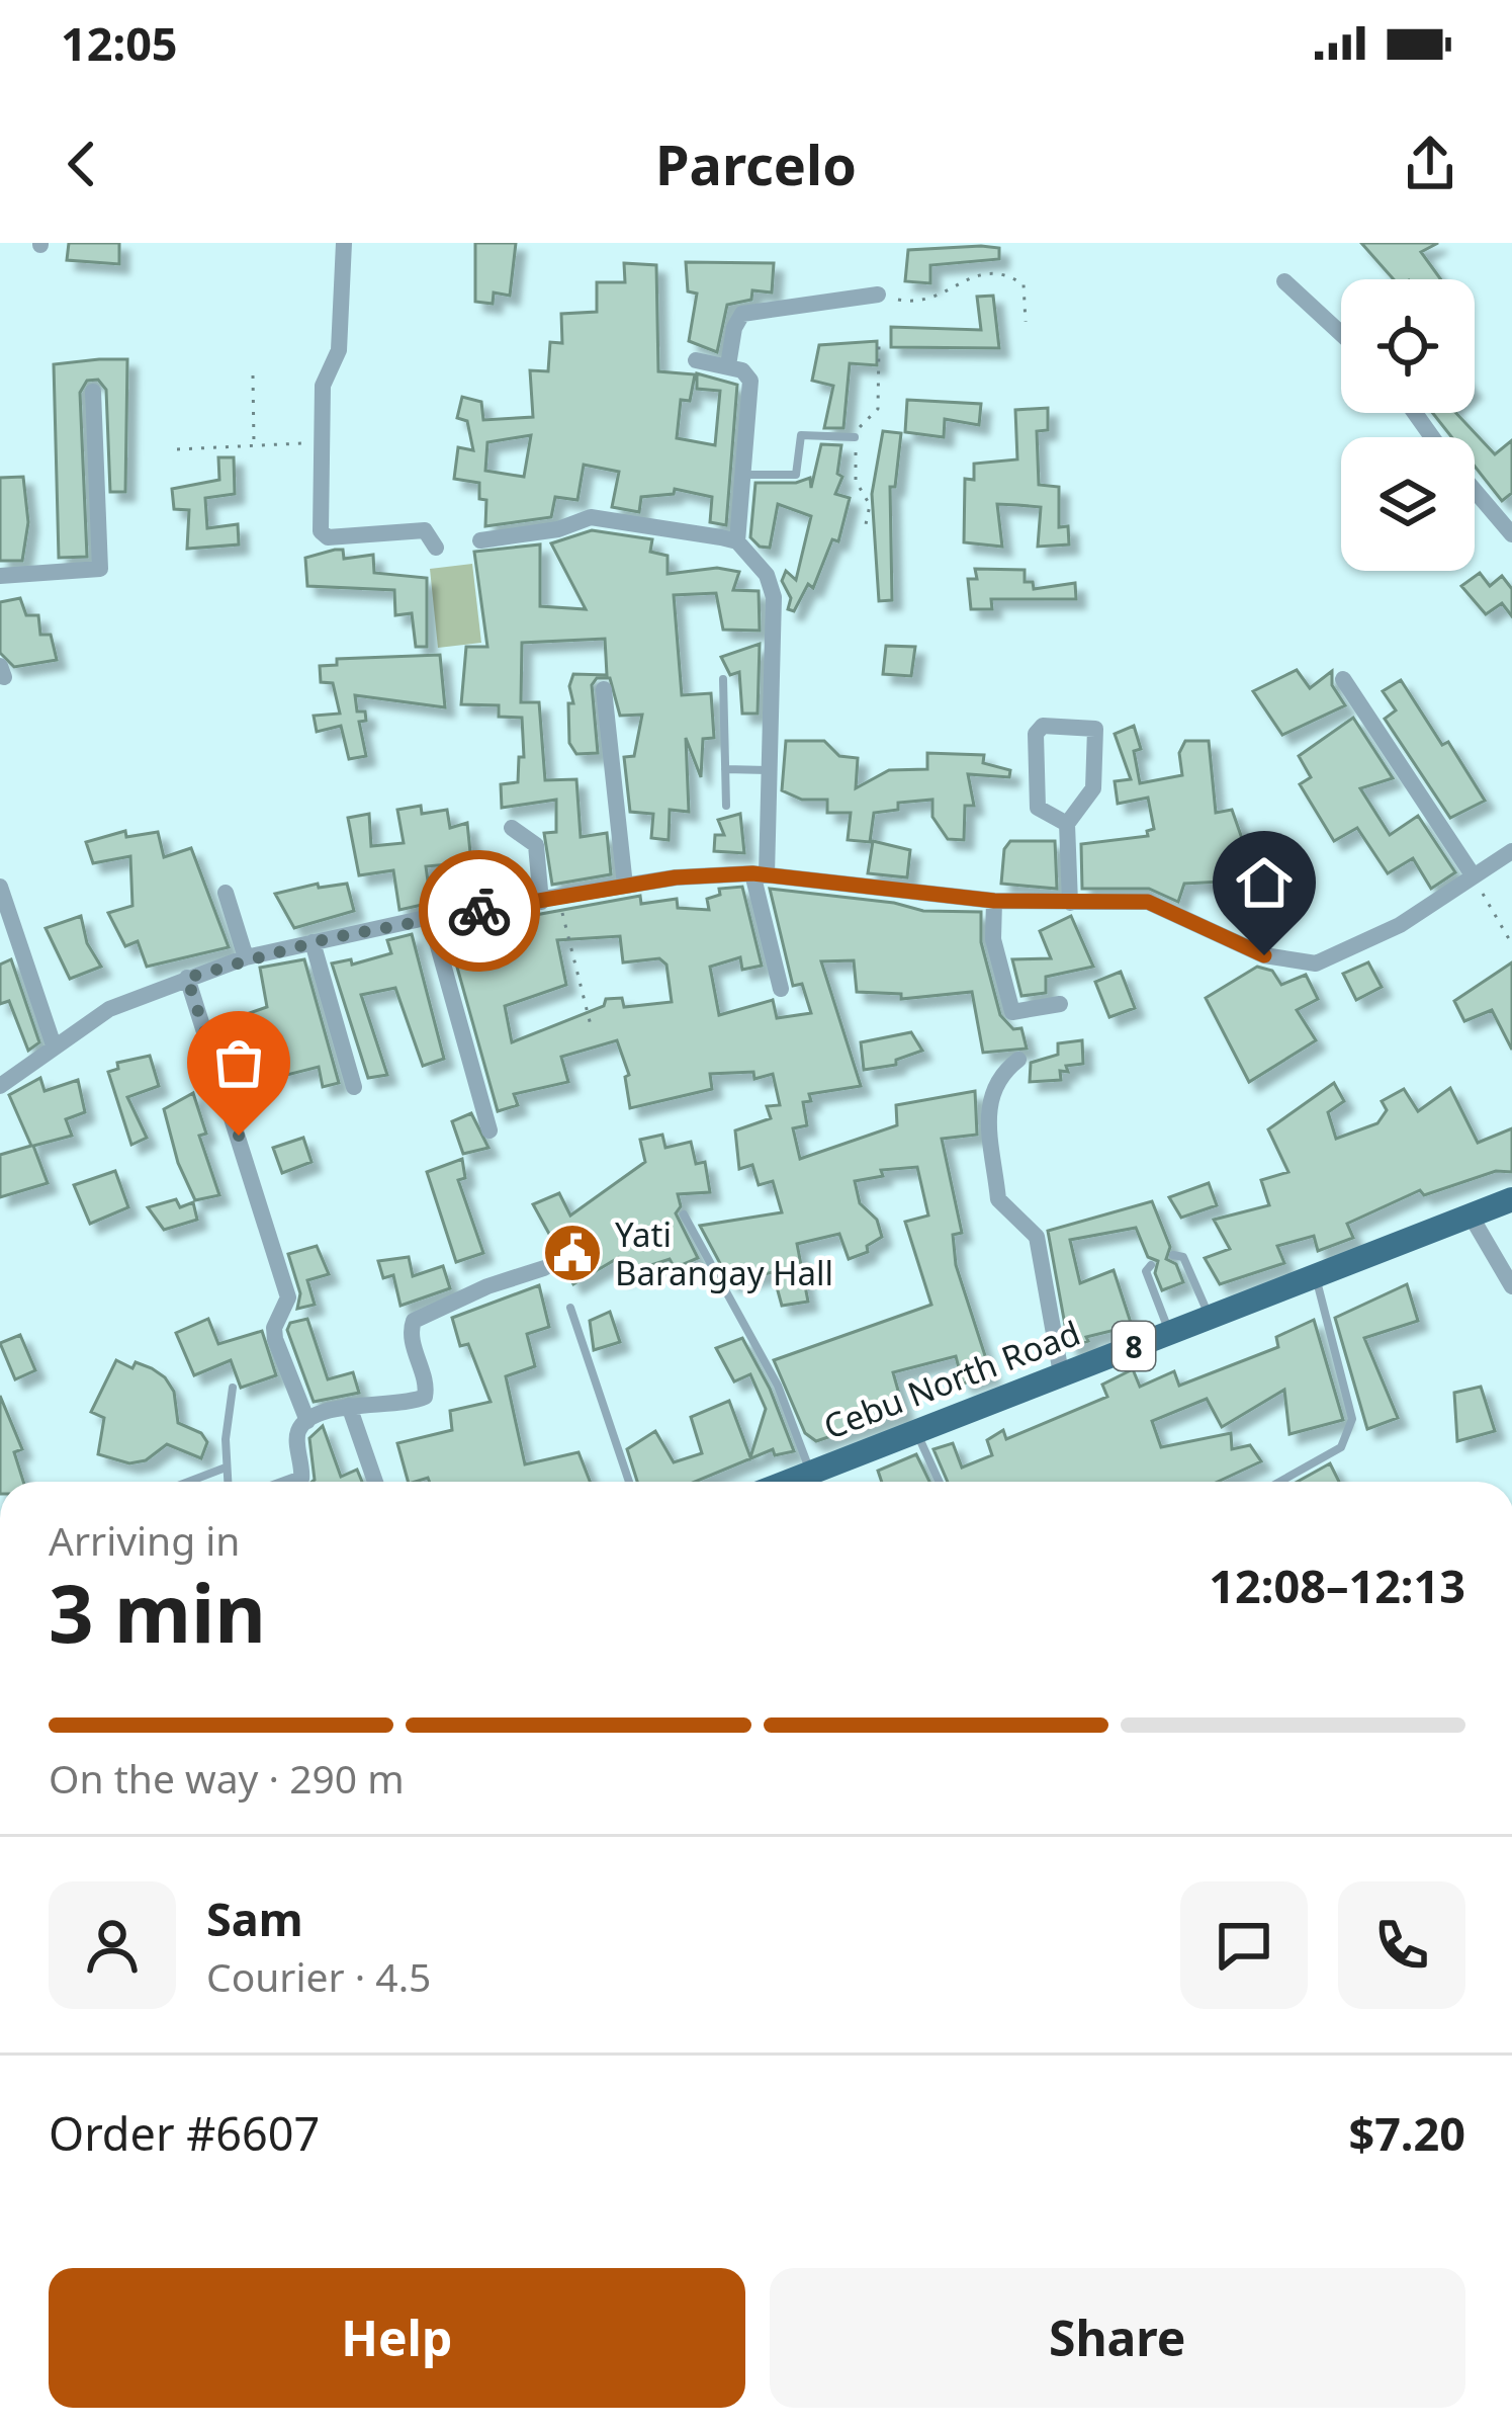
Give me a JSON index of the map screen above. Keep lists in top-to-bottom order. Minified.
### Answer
{"streets":{"main road":["8","Cebu North Road"]},"places":{"public building":["Yati Barangay Hall"]},"page":{"status":"12:05","header":"Parcelo","heading":["3 min","Arriving in","12:08–12:13"],"panel":["Sam","Courier · 4.5","Order #6607","$7.20"],"bar":"On the way · 290 m","buttons":["Help","Share"]}}
